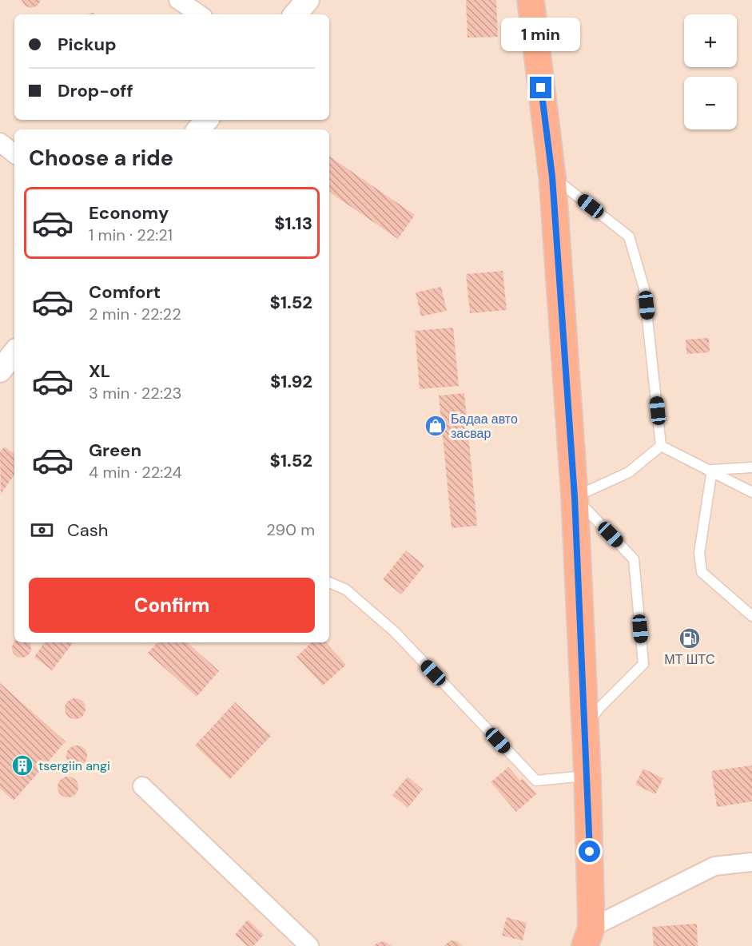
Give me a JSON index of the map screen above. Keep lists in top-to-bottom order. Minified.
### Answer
{"places":{"shop":["Бадаа авто засвар"],"fuel station":["МТ ШТС"],"building":["tsergiin angi"]},"page":{"map_buttons":["+","−"],"banner":["Pickup","Drop-off"],"bubble":"1 min","heading":"Choose a ride","list":[{"name":"Economy","note":"1 min · 22:21","value":"$1.13"},{"name":"Comfort","note":"2 min · 22:22","value":"$1.52"},{"name":"XL","note":"3 min · 22:23","value":"$1.92"},{"name":"Green","note":"4 min · 22:24","value":"$1.52"}],"pay":["Cash","290 m"],"buttons":"Confirm"}}
